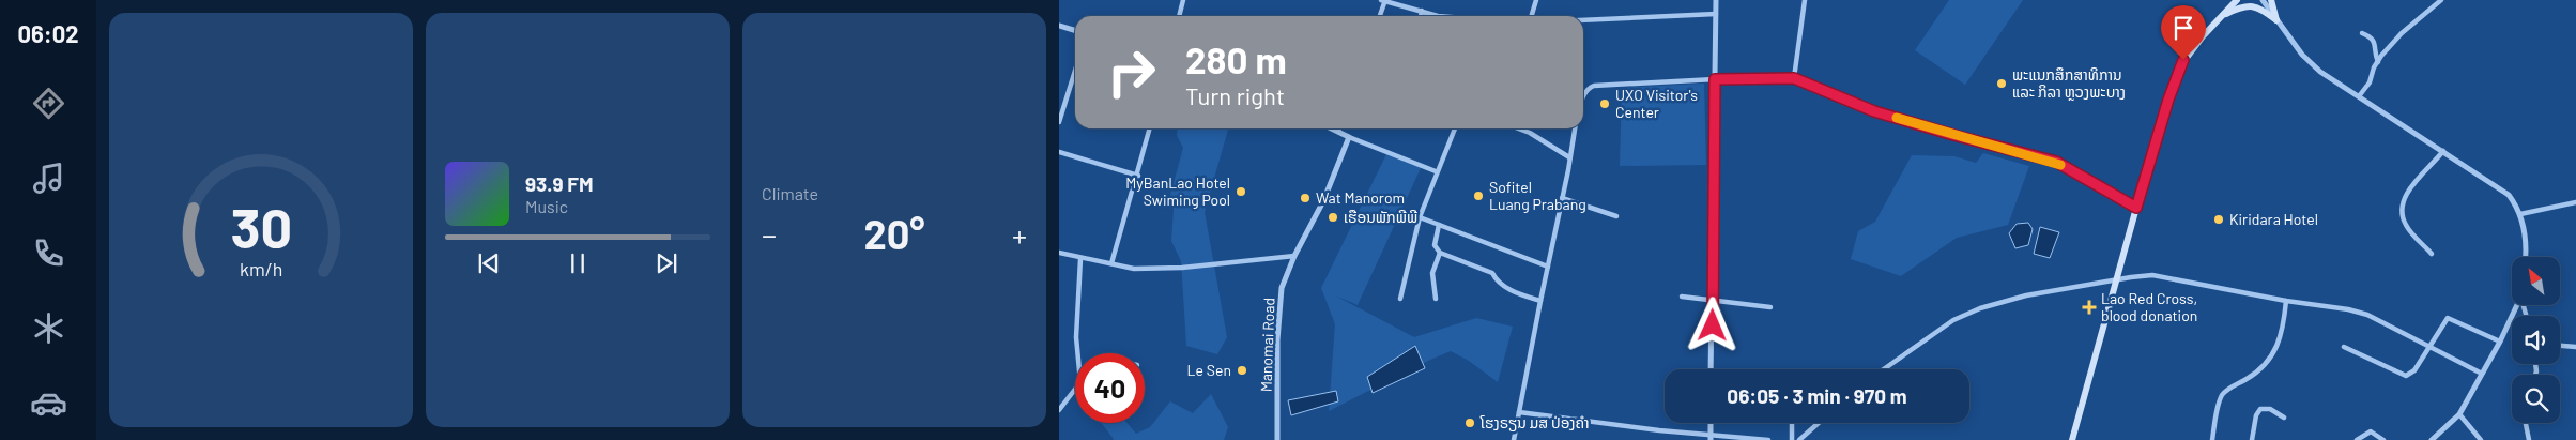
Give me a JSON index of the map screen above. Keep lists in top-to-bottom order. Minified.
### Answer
{"streets":{"street":["Manomai Road"]},"places":{"other":["ພະແນກສຶກສາທິການ ແລະ ກິລາ ຫຼວງພະບາງ","UXO Visitor's Center","MyBanLao Hotel Swiming Pool","Sofitel Luang Prabang","Wat Manorom","ເຮືອນພັກພີພີ","Kiridara Hotel","Le Sen","ໂຮງຣຽນ ມສ ປ່ອງຄຳ"],"health":["Lao Red Cross, blood donation"]},"north":"top left","page":{"tabs":"06:02","tile":"Climate","turn":["280 m","Turn right"],"song":["93.9 FM","Music"],"heat":["−","20°","+"],"limit":"40","trip":"06:05 · 3 min · 970 m","gauge":["30","km/h"]}}
